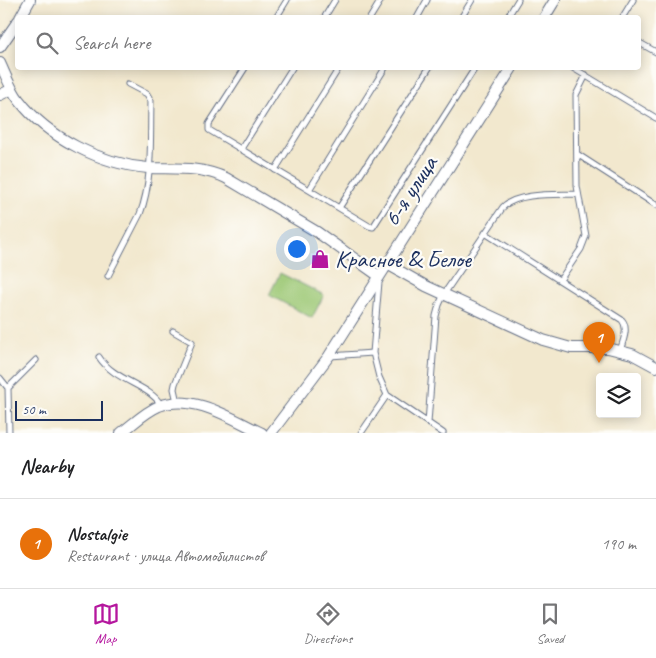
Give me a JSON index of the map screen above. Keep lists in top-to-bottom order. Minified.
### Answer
{"streets":{"street":["6-я улица"]},"places":{"shop":["Красное & Белое"]},"scale_bar":"50 m","page":{"search":"Search here","pins":"1","scale":"50 m","heading":"Nearby","list":[{"mark":"1","name":"Nostalgie","note":"Restaurant · улица Автомобилистов","value":"190 m"}],"nav":["Map","Directions","Saved"]}}
